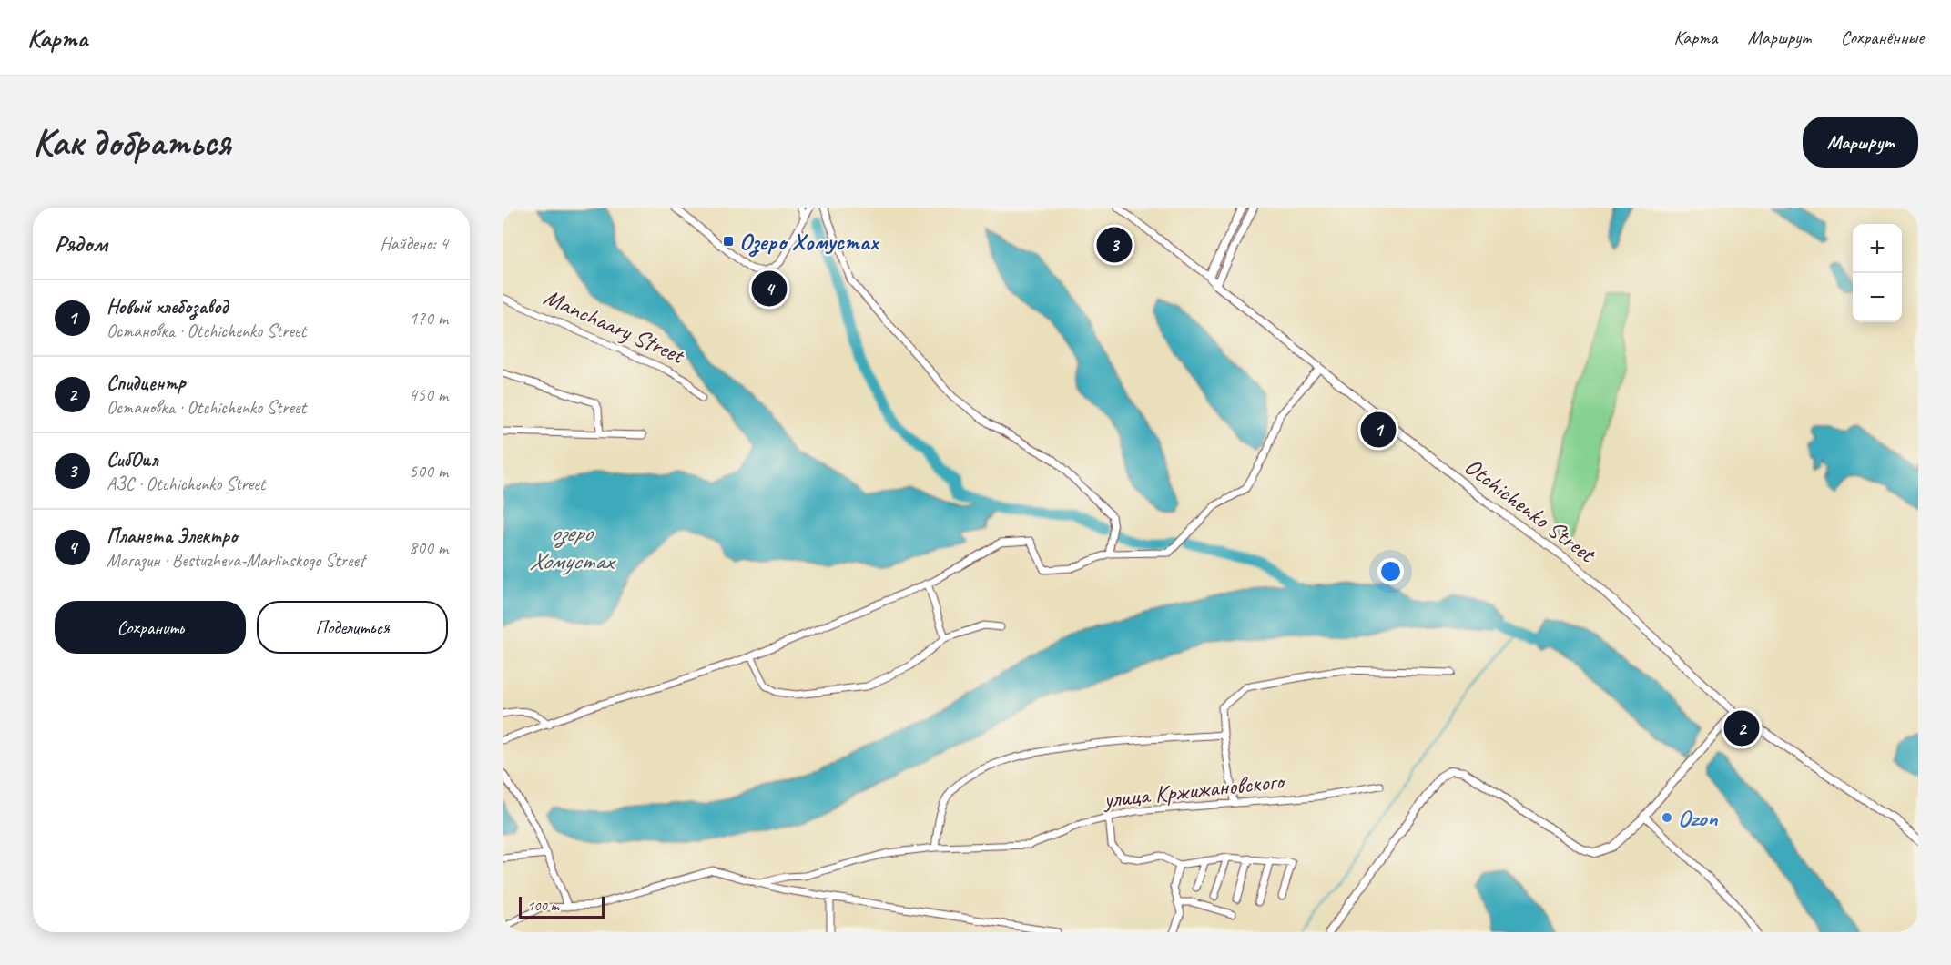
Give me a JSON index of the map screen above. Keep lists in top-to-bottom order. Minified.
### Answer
{"streets":{"street":["Manchaary Street","Otchichenko Street","улица Кржижановского"]},"water":["озеро Хомустах"],"places":{"transit":["Озеро Хомустах"],"other":["Ozon"]},"scale_bar":"100 m","page":{"header":"Карта","nav":["Карта","Маршрут","Сохранённые"],"buttons":["Маршрут",["Сохранить","Поделиться"]],"title":"Как добраться","heading":["Рядом","Найдено: 4"],"map_buttons":["+","−"],"pins":["3","4","1","2"],"list":[{"mark":"1","name":"Новый хлебозавод","note":"Остановка · Otchichenko Street","value":"170 m"},{"mark":"2","name":"Спидцентр","note":"Остановка · Otchichenko Street","value":"450 m"},{"mark":"3","name":"СибОил","note":"АЗС · Otchichenko Street","value":"500 m"},{"mark":"4","name":"Планета Электро","note":"Магазин · Bestuzheva-Marlinskogo Street","value":"800 m"}],"scale":"100 m"}}
